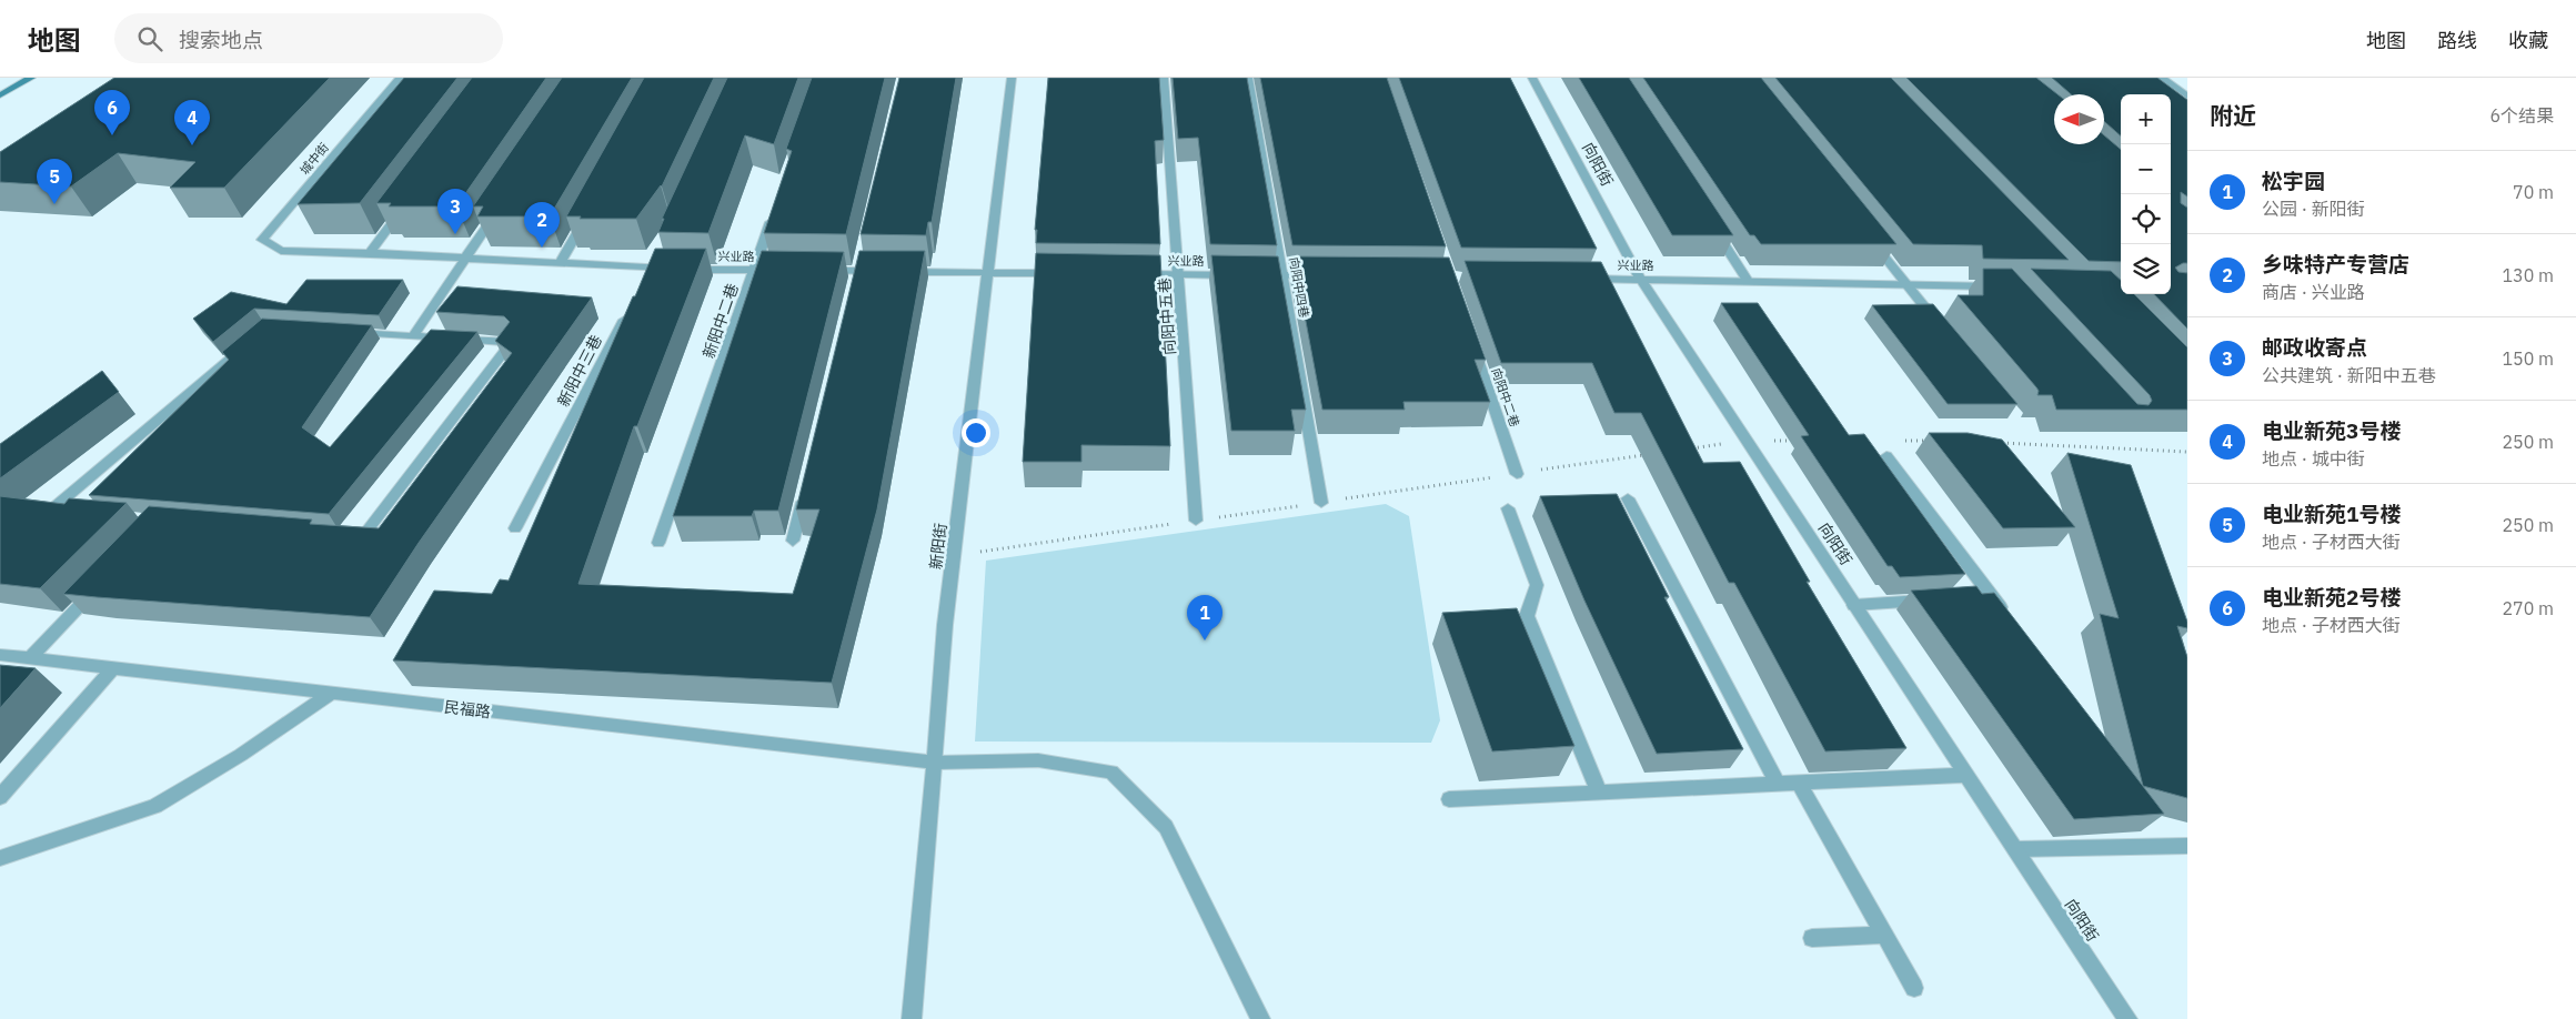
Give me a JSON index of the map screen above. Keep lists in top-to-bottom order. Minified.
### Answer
{"streets":{"street":["城中街","向阳街","兴业路","向阳中四巷","向阳中五巷","新阳中二巷","新阳中三巷","向阳中二巷","新阳街","民福路"]},"crossings":[["城中街","兴业路"],["向阳街","兴业路"],["兴业路","向阳中四巷"],["兴业路","向阳中五巷"],["兴业路","新阳中二巷"],["新阳街","民福路"]],"north":"left","page":{"header":"地图","search":"搜索地点","nav":["地图","路线","收藏"],"heading":["附近","6个结果"],"pins":["6","4","5","3","2","1"],"map_buttons":["+","−"],"list":[{"mark":"1","name":"松宇园","note":"公园 · 新阳街","value":"70 m"},{"mark":"2","name":"乡味特产专营店","note":"商店 · 兴业路","value":"130 m"},{"mark":"3","name":"邮政收寄点","note":"公共建筑 · 新阳中五巷","value":"150 m"},{"mark":"4","name":"电业新苑3号楼","note":"地点 · 城中街","value":"250 m"},{"mark":"5","name":"电业新苑1号楼","note":"地点 · 子材西大街","value":"250 m"},{"mark":"6","name":"电业新苑2号楼","note":"地点 · 子材西大街","value":"270 m"}]}}
